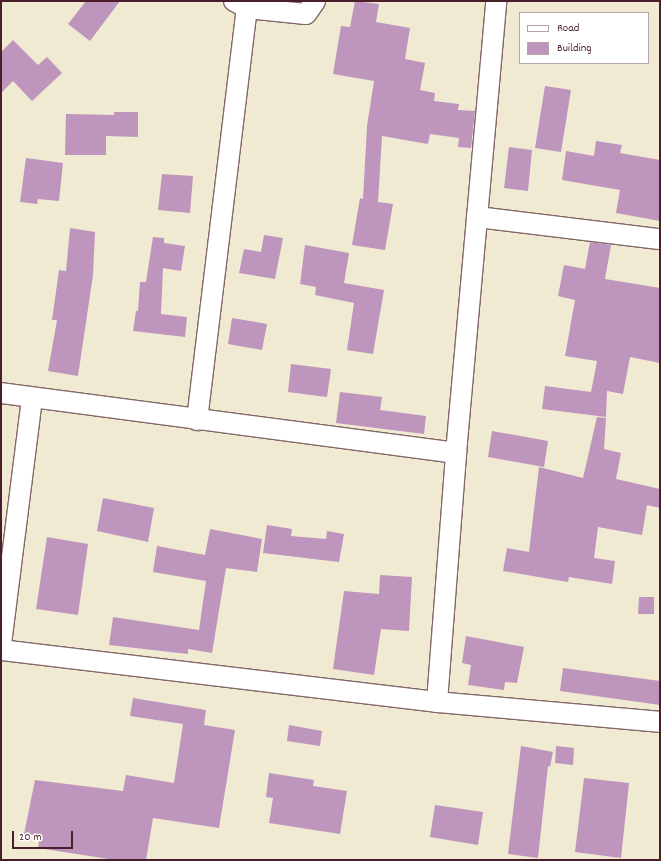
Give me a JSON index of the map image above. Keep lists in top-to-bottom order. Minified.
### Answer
{"legend":["Road","Building"],"scale_bar":"20 m"}
